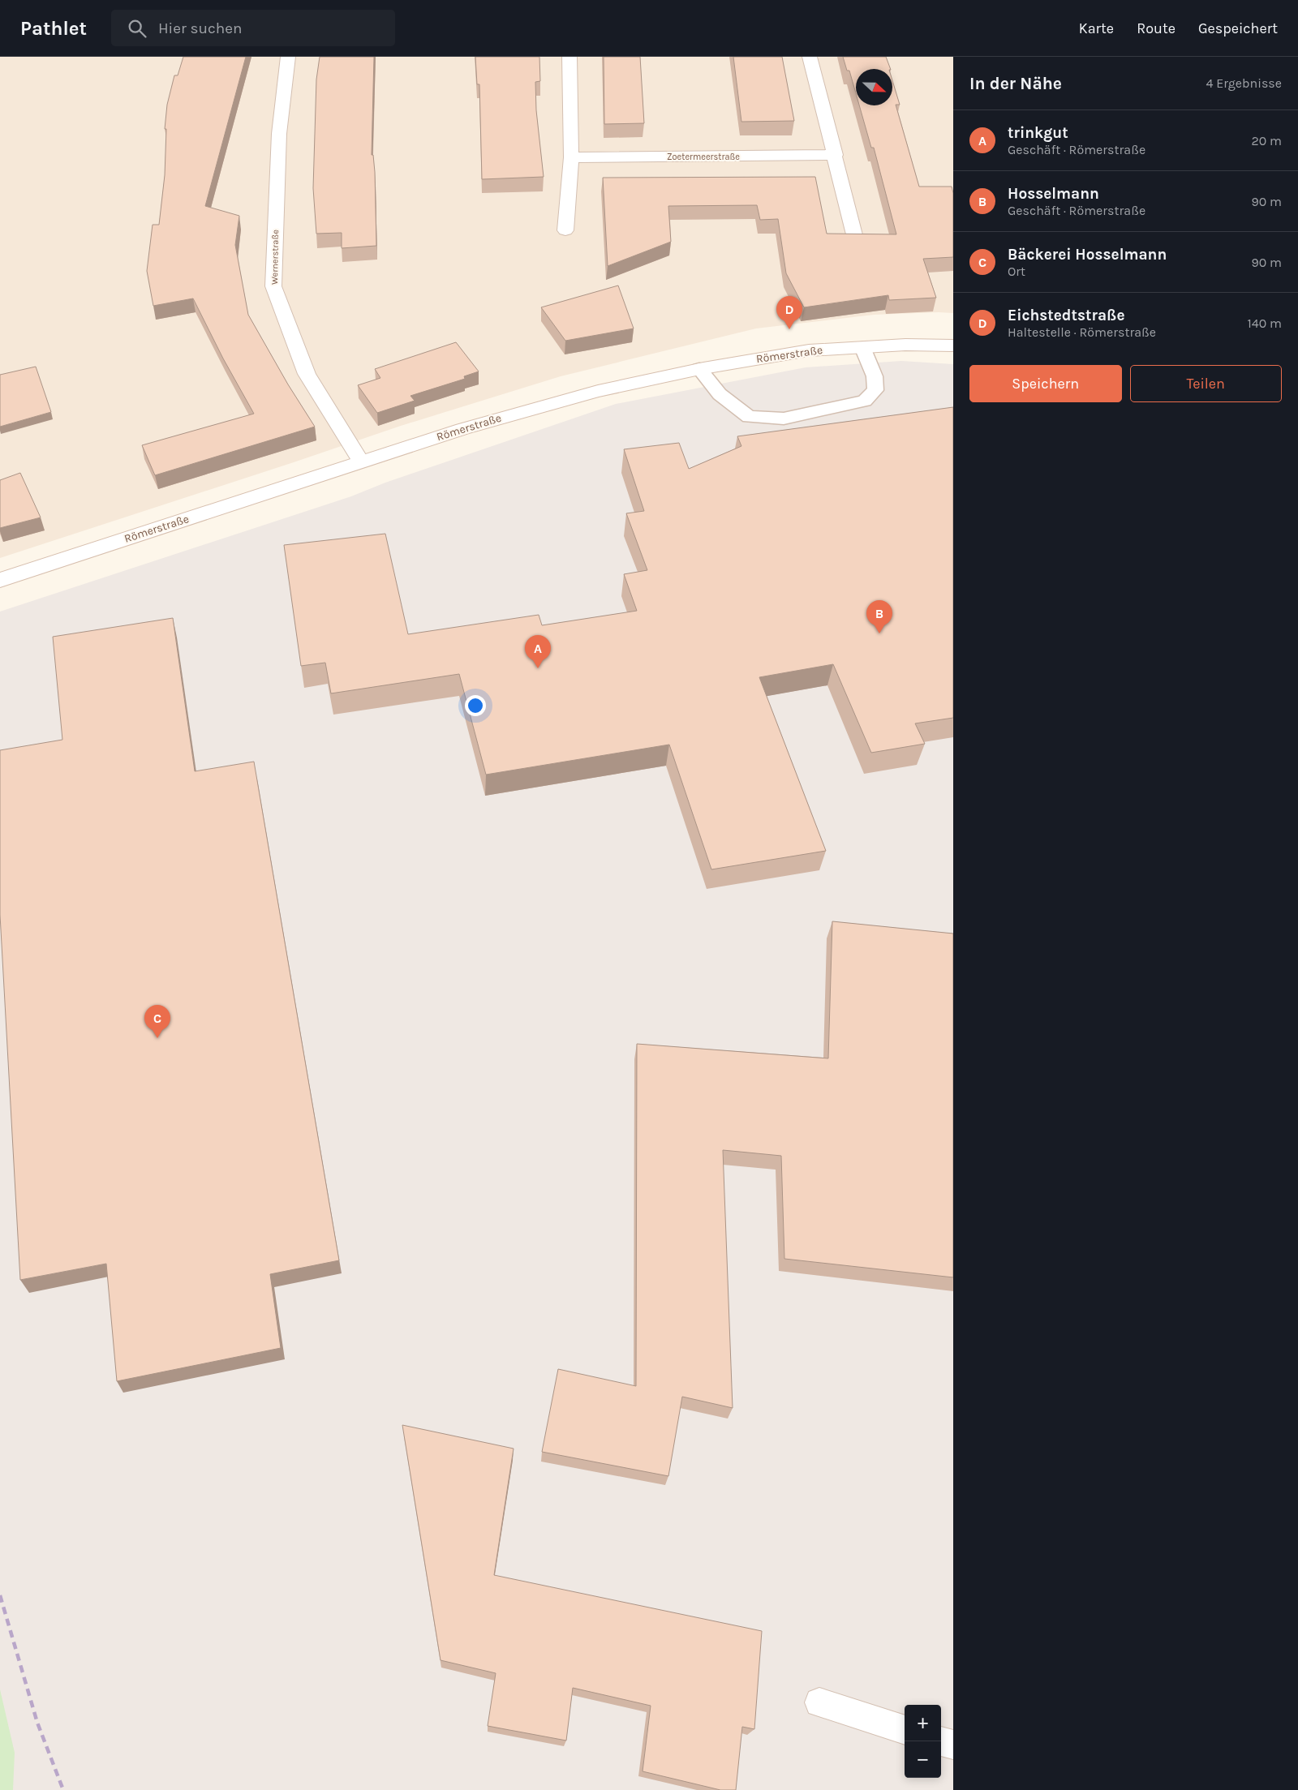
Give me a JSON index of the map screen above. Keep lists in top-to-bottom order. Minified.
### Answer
{"streets":{"street":["Zoetermeerstraße","Wernerstraße","Römerstraße"]},"crossings":[["Wernerstraße","Römerstraße"]],"north":"right","page":{"header":"Pathlet","search":"Hier suchen","nav":["Karte","Route","Gespeichert"],"heading":["In der Nähe","4 Ergebnisse"],"list":[{"mark":"A","name":"trinkgut","note":"Geschäft · Römerstraße","value":"20 m"},{"mark":"B","name":"Hosselmann","note":"Geschäft · Römerstraße","value":"90 m"},{"mark":"C","name":"Bäckerei Hosselmann","note":"Ort","value":"90 m"},{"mark":"D","name":"Eichstedtstraße","note":"Haltestelle · Römerstraße","value":"140 m"}],"pins":["D","B","A","C"],"buttons":["Speichern","Teilen"],"map_buttons":["+","−"]}}
